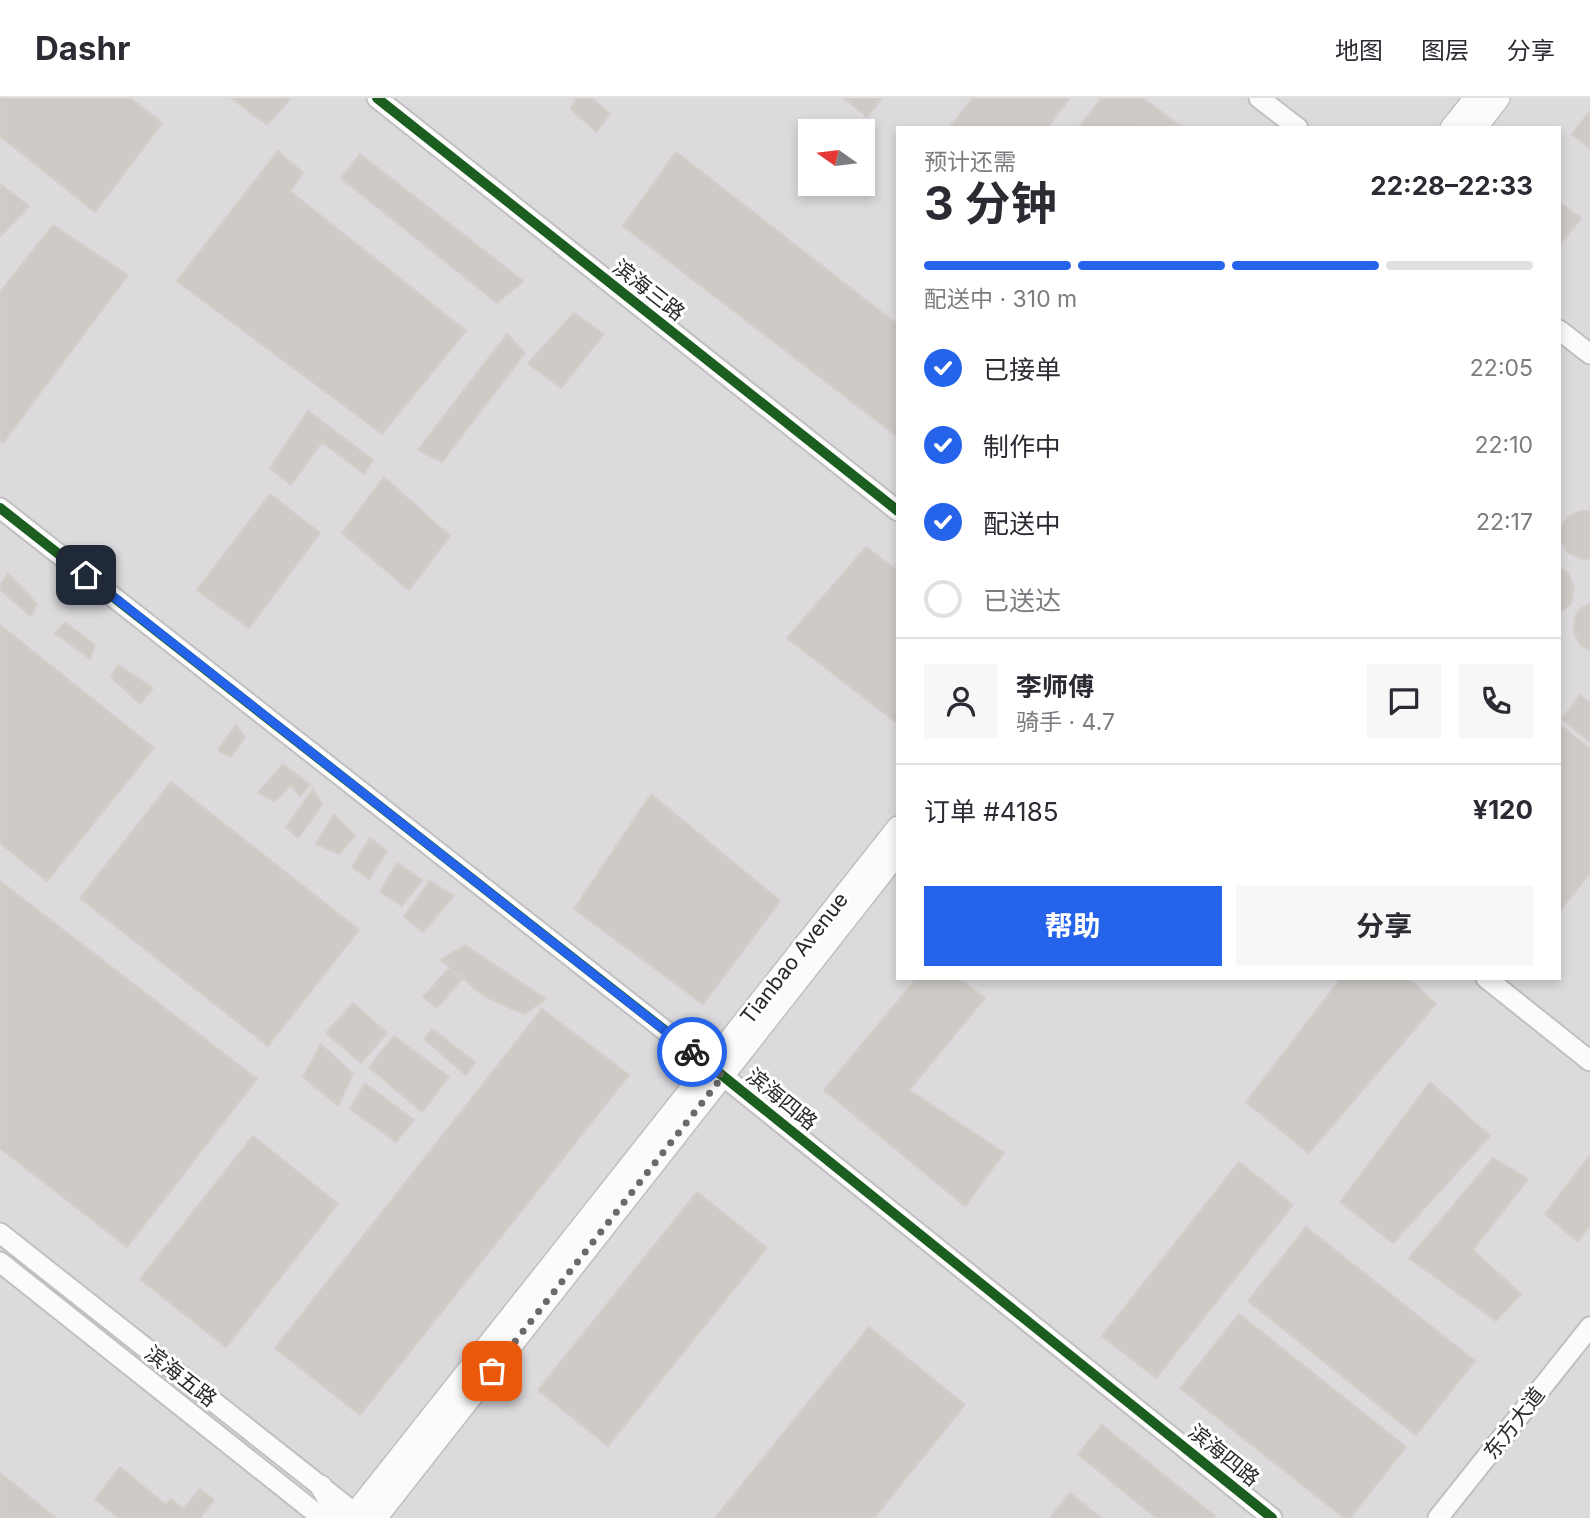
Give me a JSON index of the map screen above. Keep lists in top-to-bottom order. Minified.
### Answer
{"streets":{"main road":["Tianbao Avenue"],"street":["滨海三路","滨海四路","滨海五路","东方大道"]},"crossings":[["Tianbao Avenue","滨海四路"]],"north":"left","page":{"header":"Dashr","nav":["地图","图层","分享"],"heading":["3 分钟","预计还需","22:28–22:33"],"panel":["李师傅","骑手 · 4.7","订单 #4185","¥120"],"bar":"配送中 · 310 m","list":[["已接单","22:05"],["制作中","22:10"],["配送中","22:17"],"已送达"],"buttons":["帮助","分享"]}}
